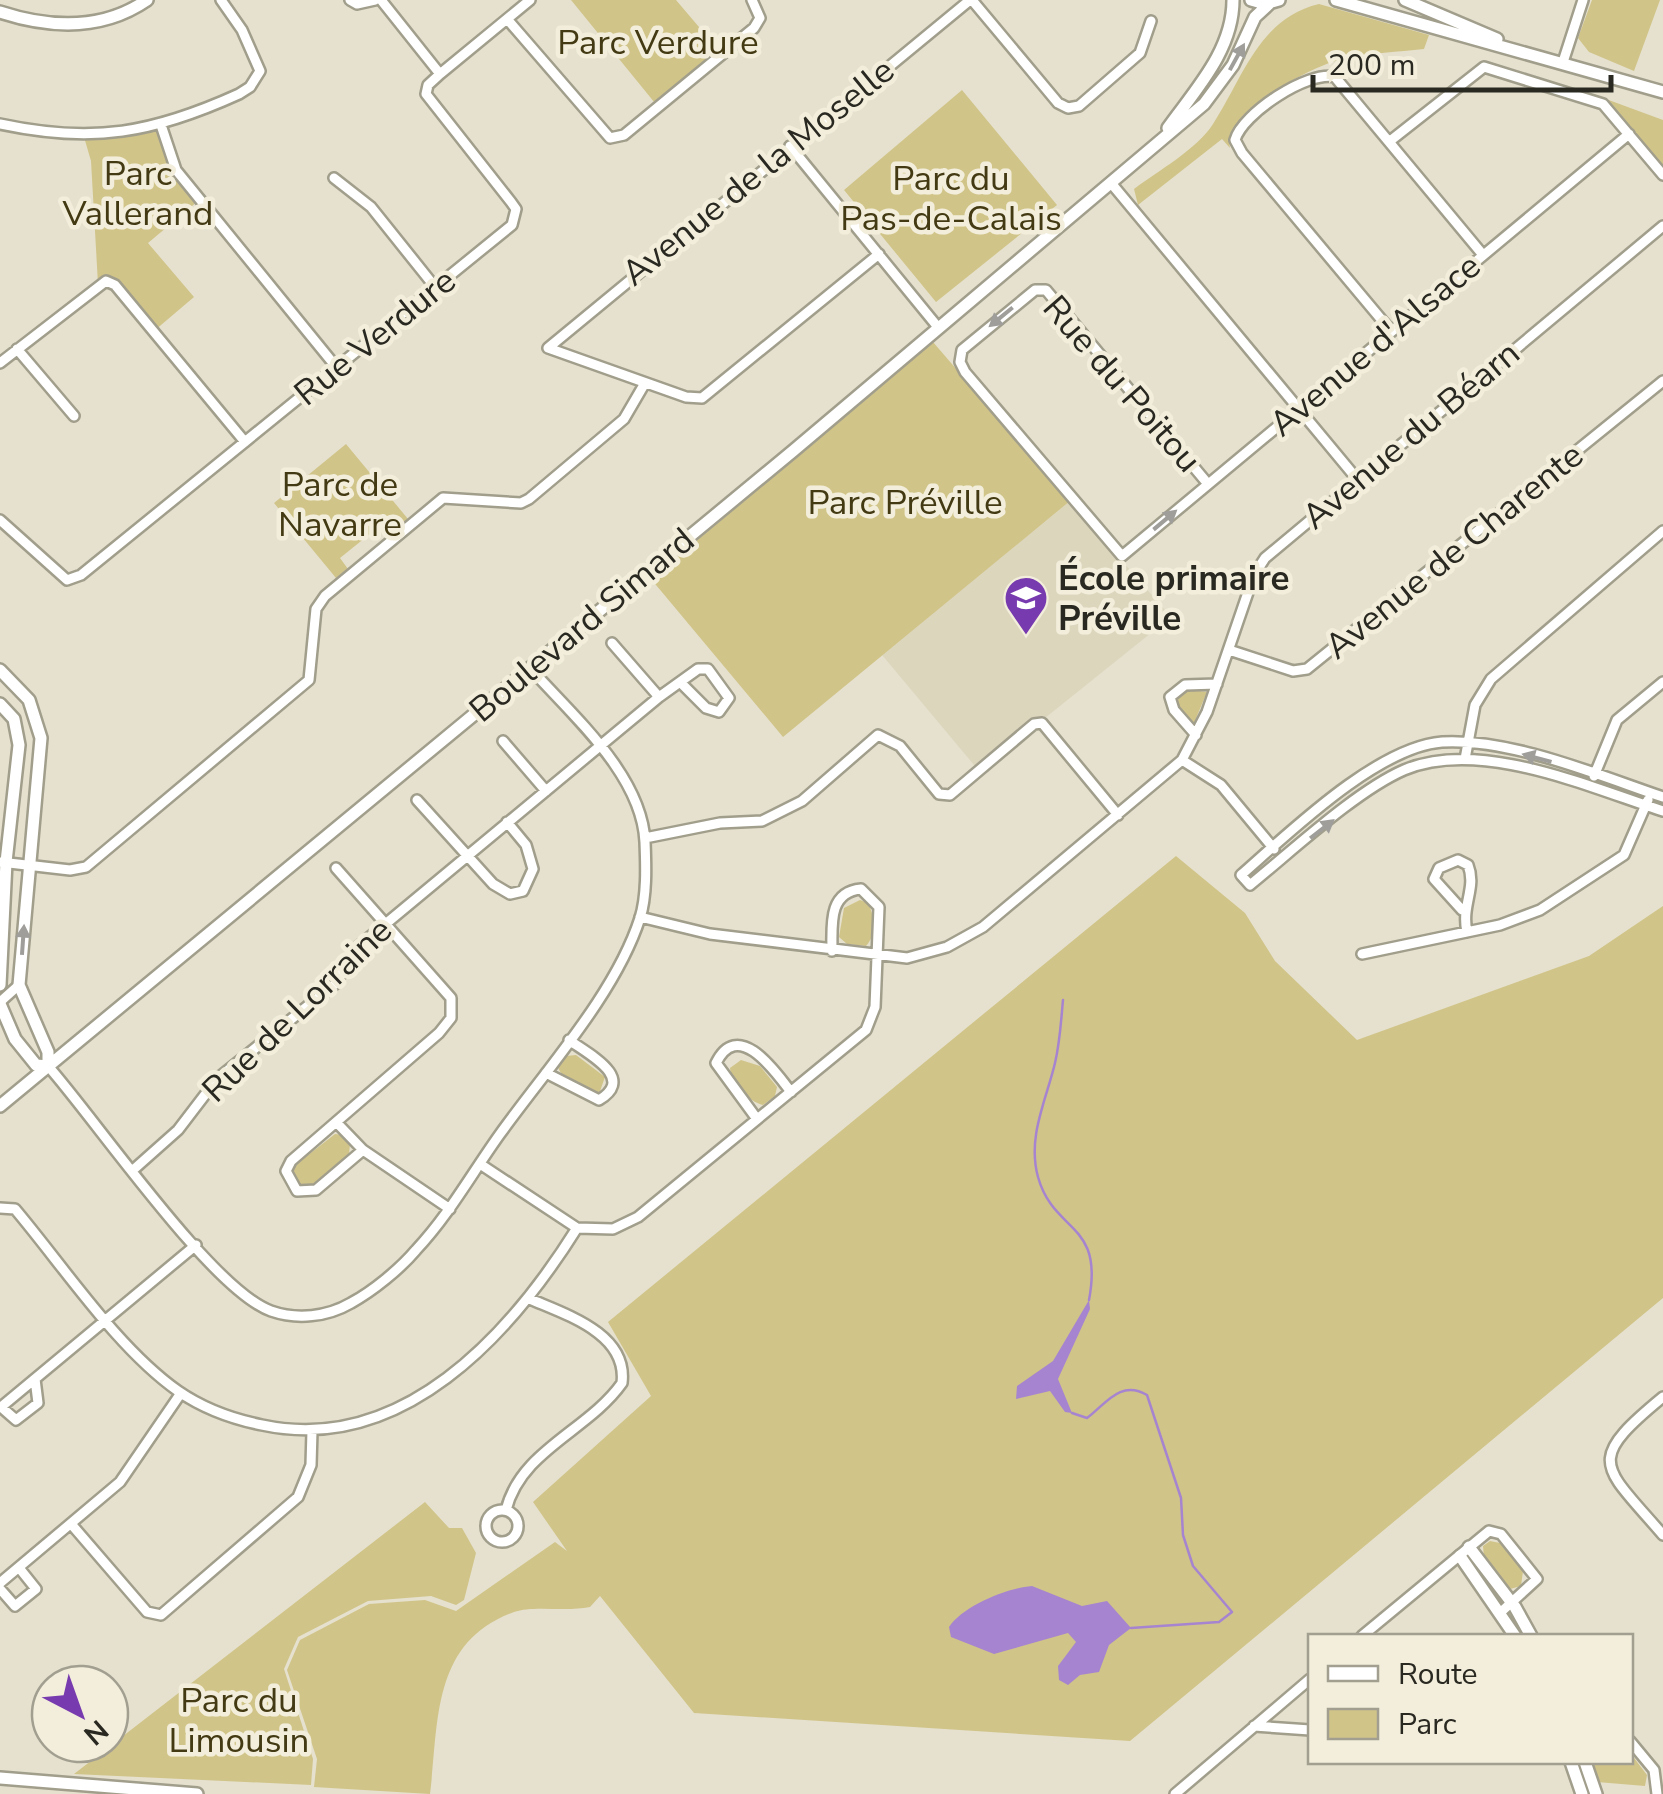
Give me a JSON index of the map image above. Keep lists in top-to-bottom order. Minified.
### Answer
{"streets":{"street":["Avenue de la Moselle","Rue Verdure","Avenue d'Alsace","Rue du Poitou","Avenue du Béarn","Avenue de Charente","Boulevard Simard","Rue de Lorraine"]},"crossings":[["Avenue d'Alsace","Rue du Poitou"],["Avenue du Béarn","Avenue de Charente"]],"parks":["Parc Verdure","Parc Vallerand","Parc du Pas-de-Calais","Parc de Navarre","Parc Préville","Parc du Limousin"],"places":{"school or university":["École primaire Préville"]},"legend":["Route","Parc"],"scale_bar":"200 m","north":"bottom right"}
